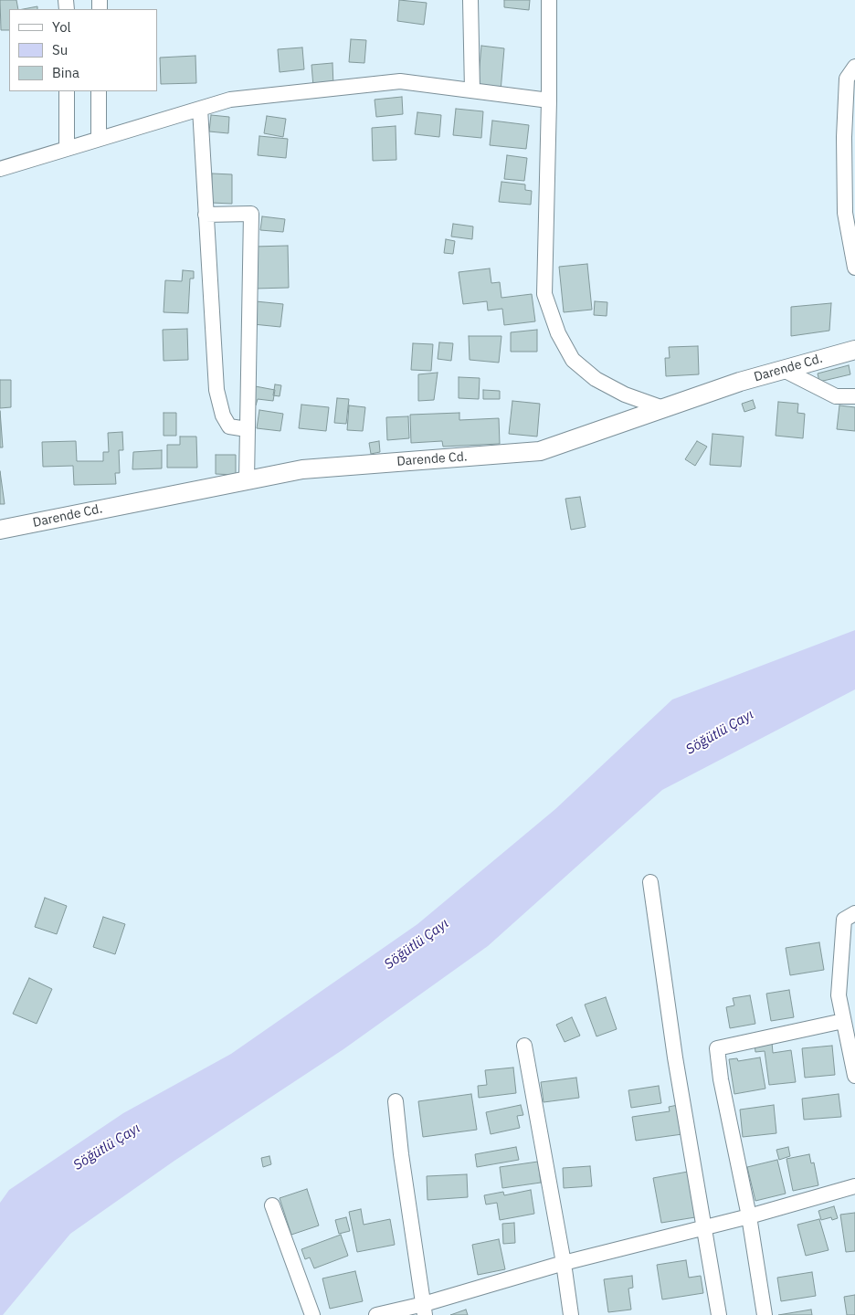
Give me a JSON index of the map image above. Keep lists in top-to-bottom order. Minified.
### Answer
{"streets":{"street":["Darende Cd."]},"water":["Söğütlü Çayı"],"legend":["Yol","Su","Bina"]}
